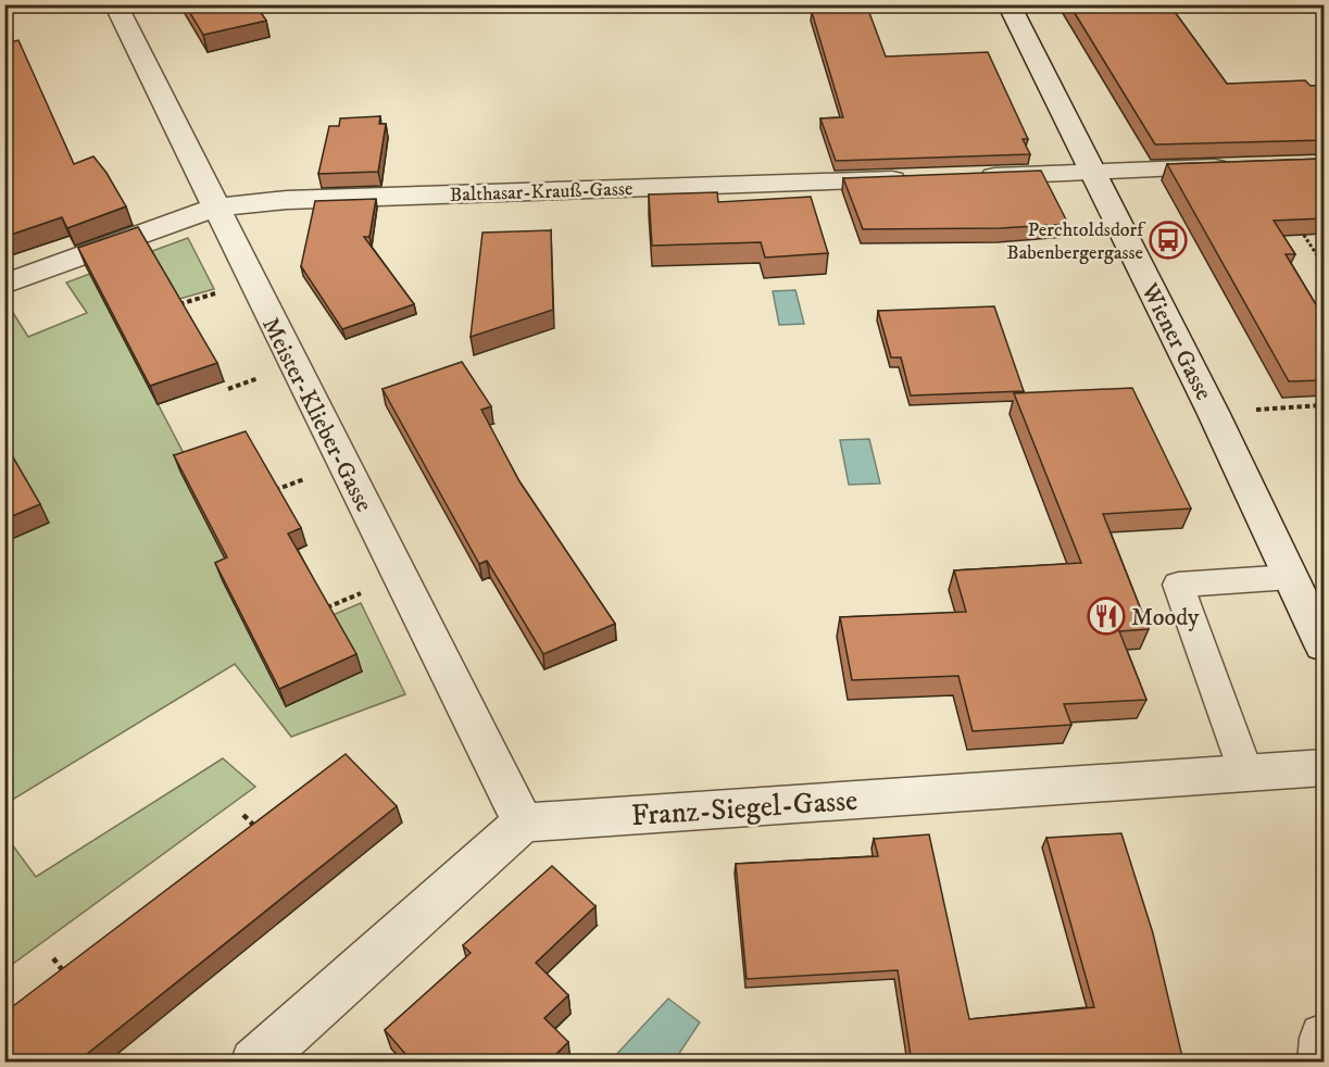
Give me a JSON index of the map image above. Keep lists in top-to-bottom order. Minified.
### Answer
{"streets":{"street":["Balthasar-Krauß-Gasse","Wiener Gasse","Meister-Klieber-Gasse","Franz-Siegel-Gasse"]},"crossings":[["Balthasar-Krauß-Gasse","Meister-Klieber-Gasse"],["Meister-Klieber-Gasse","Franz-Siegel-Gasse"]],"places":{"bus stop":["Perchtoldsdorf Babenbergergasse"],"restaurant":["Moody"]}}
